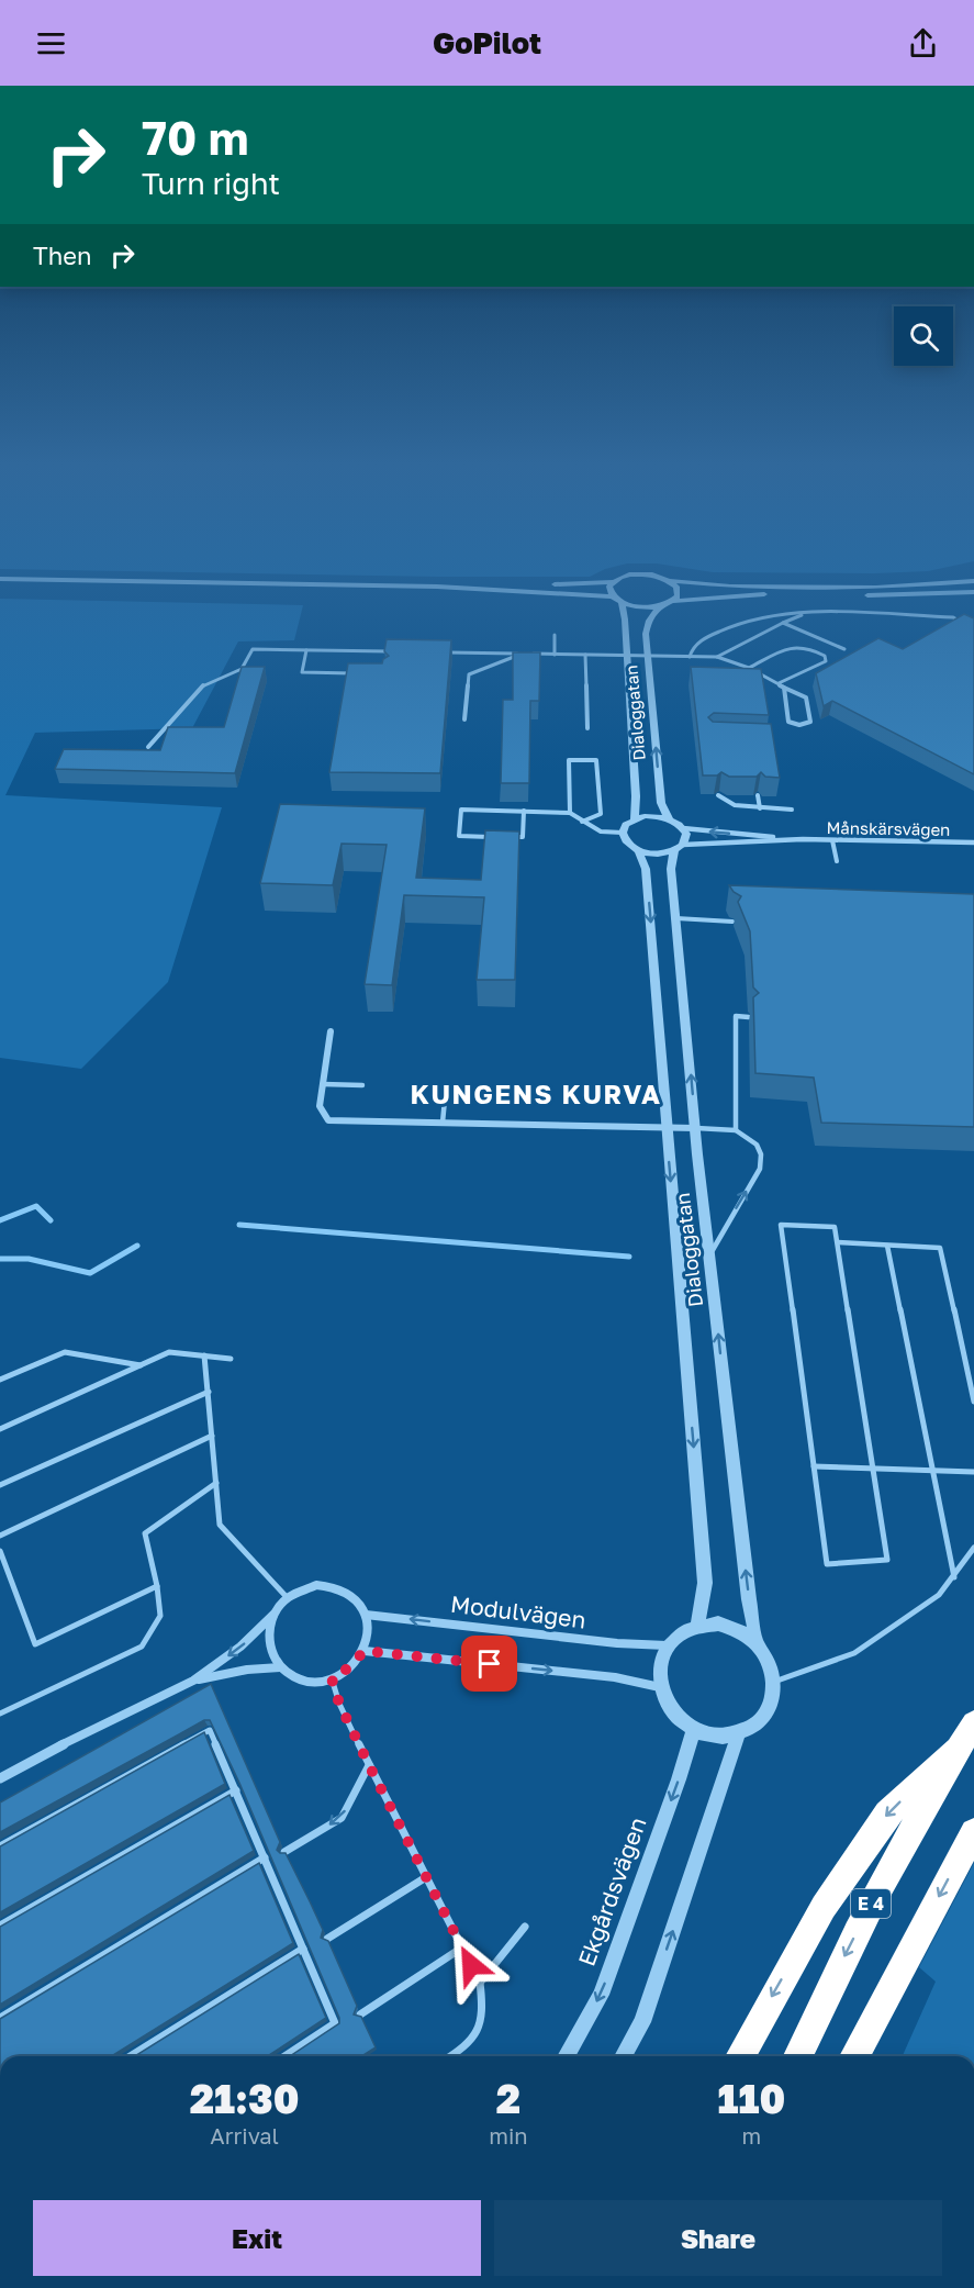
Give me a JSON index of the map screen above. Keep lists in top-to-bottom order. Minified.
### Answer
{"streets":{"highway":["E 4"],"street":["Dialoggatan","Månskärsvägen","Modulvägen","Ekgårdsvägen"]},"crossings":[["Dialoggatan","Månskärsvägen"],["Dialoggatan","Modulvägen"],["Dialoggatan","Ekgårdsvägen"],["Modulvägen","Ekgårdsvägen"]],"districts":["KUNGENS KURVA"],"page":{"header":"GoPilot","turn":["70 m","Turn right"],"then":"Then","eta":["21:30","Arrival","2","min","110","m"],"buttons":["Exit","Share"]}}
